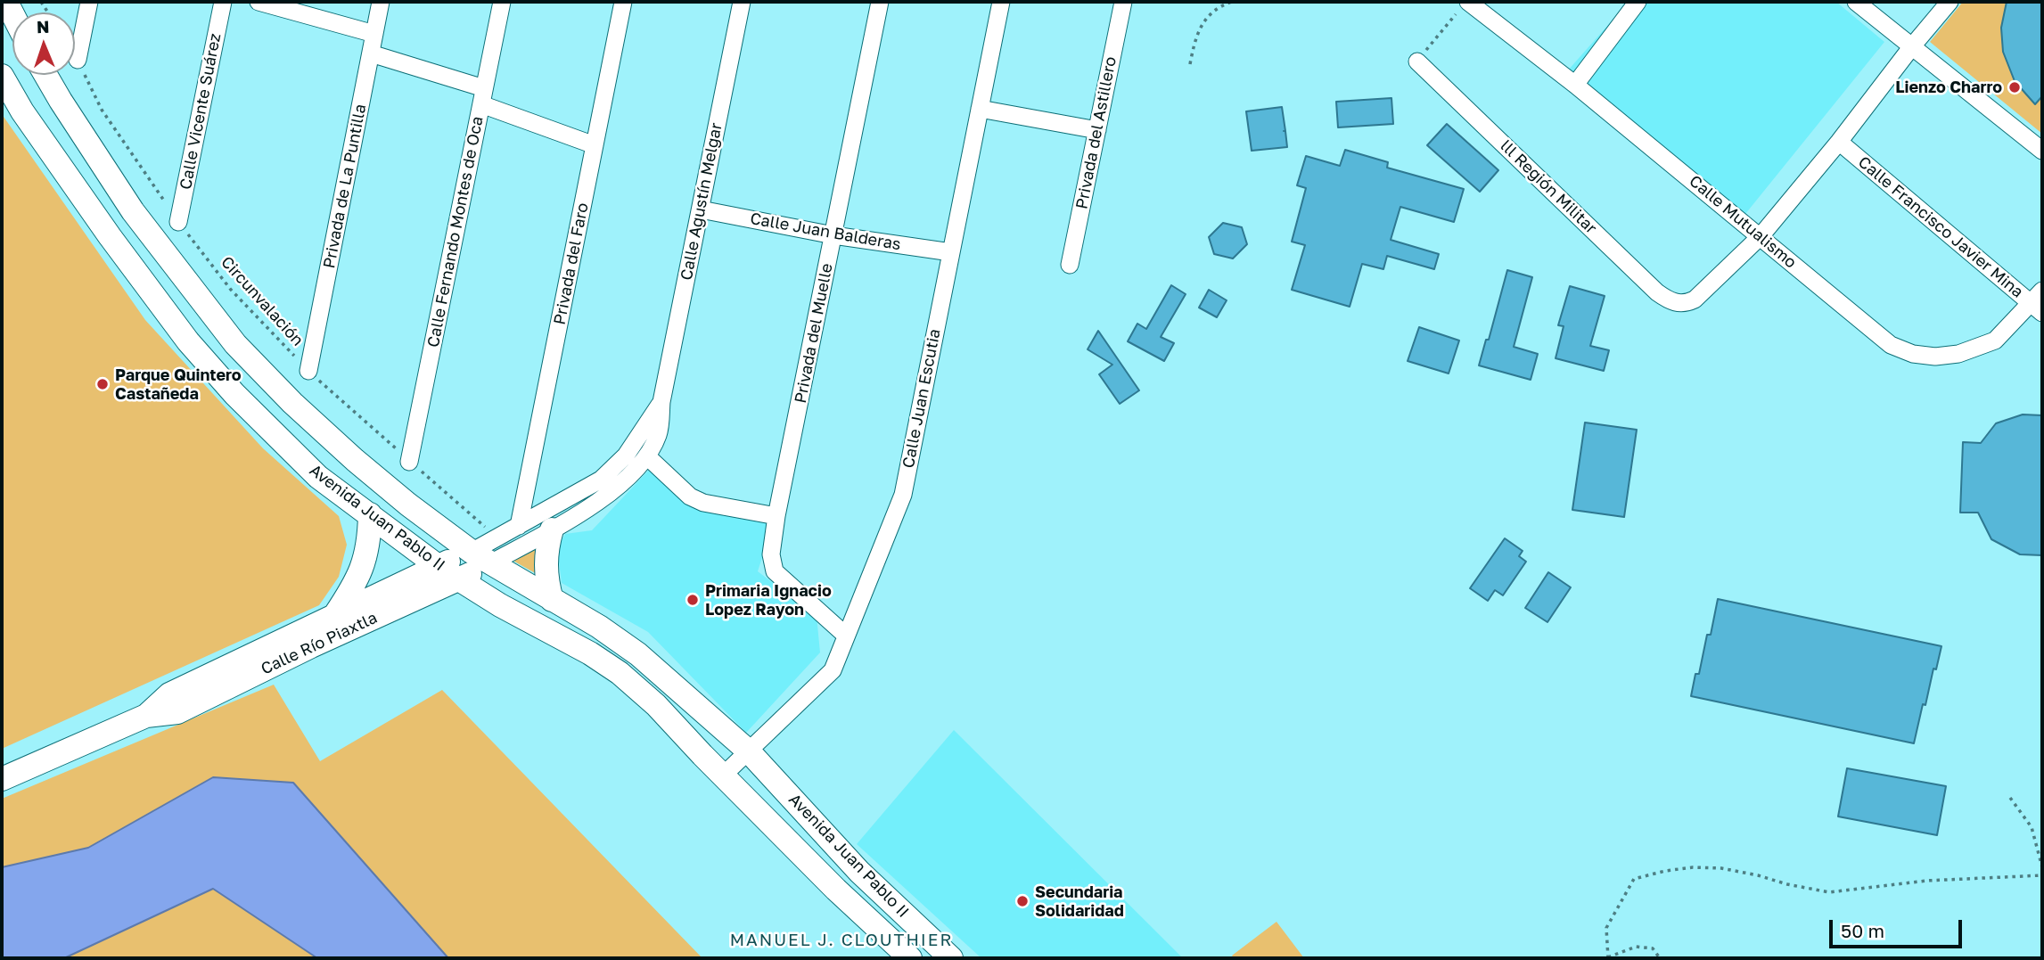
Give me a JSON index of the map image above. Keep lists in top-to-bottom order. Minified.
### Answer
{"streets":{"main road":["Avenida Juan Pablo II","Calle Río Piaxtla"],"street":["Calle Vicente Suárez","Privada del Astillero","Privada de La Puntilla","lll Región Militar","Calle Agustín Melgar","Calle Mutualismo","Calle Francisco Javier Mina","Calle Fernando Montes de Oca","Calle Juan Balderas","Privada del Faro","Privada del Muelle","Calle Juan Escutia"],"path":["Circunvalación"]},"crossings":[["Calle Vicente Suárez","Circunvalación"],["Privada de La Puntilla","Circunvalación"],["lll Región Militar","Calle Mutualismo"],["Calle Agustín Melgar","Calle Juan Balderas"],["Calle Agustín Melgar","Privada del Faro"],["Calle Agustín Melgar","Circunvalación"],["Calle Agustín Melgar","Avenida Juan Pablo II"],["Calle Agustín Melgar","Calle Río Piaxtla"],["Calle Mutualismo","Calle Francisco Javier Mina"],["Calle Fernando Montes de Oca","Circunvalación"],["Calle Juan Balderas","Privada del Muelle"],["Calle Juan Balderas","Calle Juan Escutia"],["Privada del Muelle","Calle Juan Escutia"],["Calle Juan Escutia","Avenida Juan Pablo II"],["Avenida Juan Pablo II","Calle Río Piaxtla"]],"districts":["MANUEL J. CLOUTHIER"],"places":["Lienzo Charro","Parque Quintero Castañeda","Primaria Ignacio Lopez Rayon","Secundaria Solidaridad"],"scale_bar":"50 m","north":"top"}
